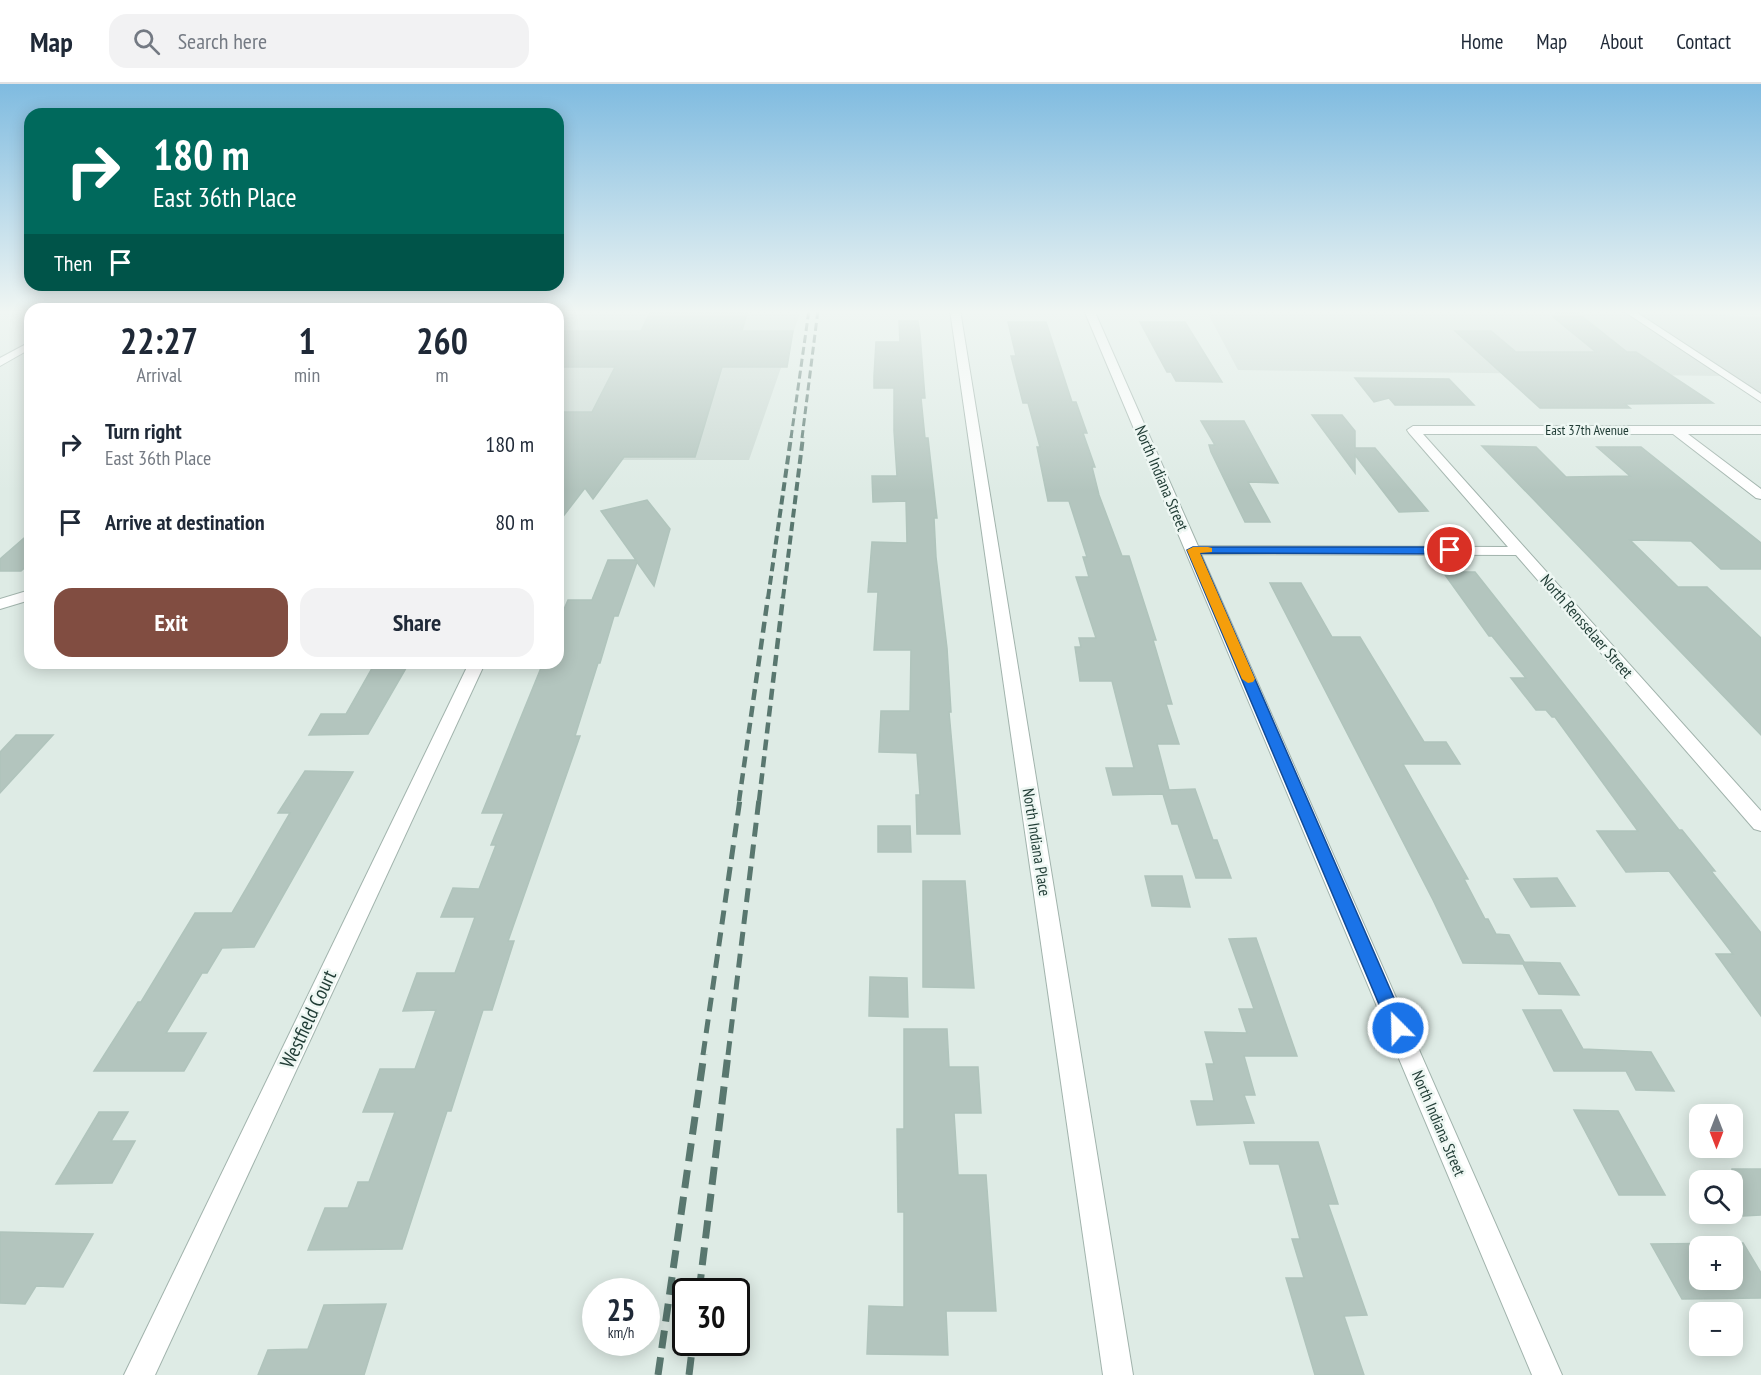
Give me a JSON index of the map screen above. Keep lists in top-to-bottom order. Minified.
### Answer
{"streets":{"street":["East 37th Avenue","North Indiana Street","North Rensselaer Street","North Indiana Place","Westfield Court"]},"crossings":[["East 37th Avenue","North Rensselaer Street"]],"north":"bottom","page":{"header":"Map","search":"Search here","nav":["Home","Map","About","Contact"],"turn":["180 m","East 36th Place"],"then":"Then","eta":["22:27","Arrival","1","min","260","m"],"list":[{"name":"Turn right","note":"East 36th Place","value":"180 m"},{"name":"Arrive at destination","value":"80 m"}],"buttons":["Exit","Share"],"map_buttons":["+","−"],"speed":"25 km/h","limit":"30"}}
